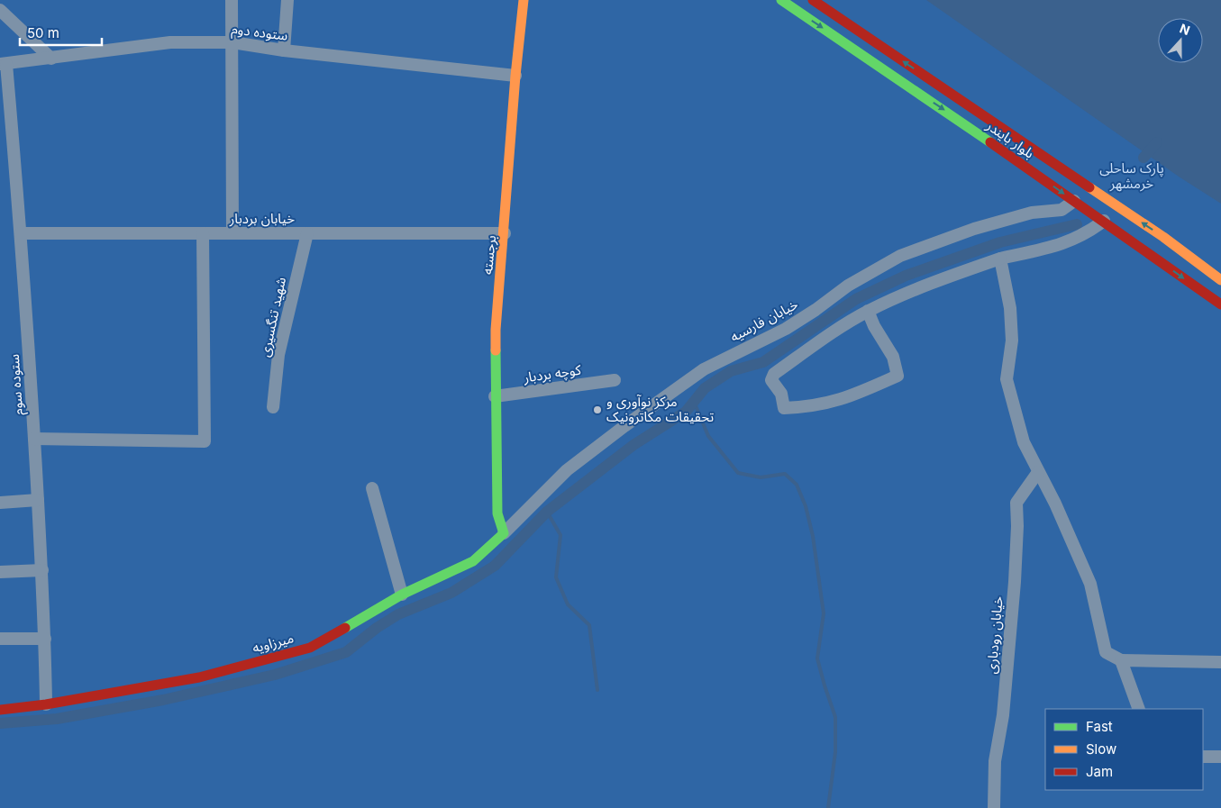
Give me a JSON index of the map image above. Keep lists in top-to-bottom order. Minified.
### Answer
{"streets":{"street":["ستوده دوم","بلوار بایندر","خیابان بردبار","برجسته","شهید تنگسیری","خیابان فارسیه","کوچه بردبار","ستوده سوم","خیابان رودباری","میرزاویه"]},"crossings":[["ستوده دوم","برجسته"],["ستوده دوم","ستوده سوم"],["بلوار بایندر","خیابان فارسیه"],["خیابان بردبار","برجسته"],["خیابان بردبار","شهید تنگسیری"],["خیابان بردبار","ستوده سوم"],["برجسته","خیابان فارسیه"],["برجسته","کوچه بردبار"],["برجسته","میرزاویه"],["خیابان فارسیه","میرزاویه"],["ستوده سوم","میرزاویه"]],"parks":["پارک ساحلی خرمشهر"],"places":["مرکز نوآوری و تحقیقات مکاترونیک"],"legend":["Fast","Slow","Jam"],"scale_bar":"50 m","north":"top"}
